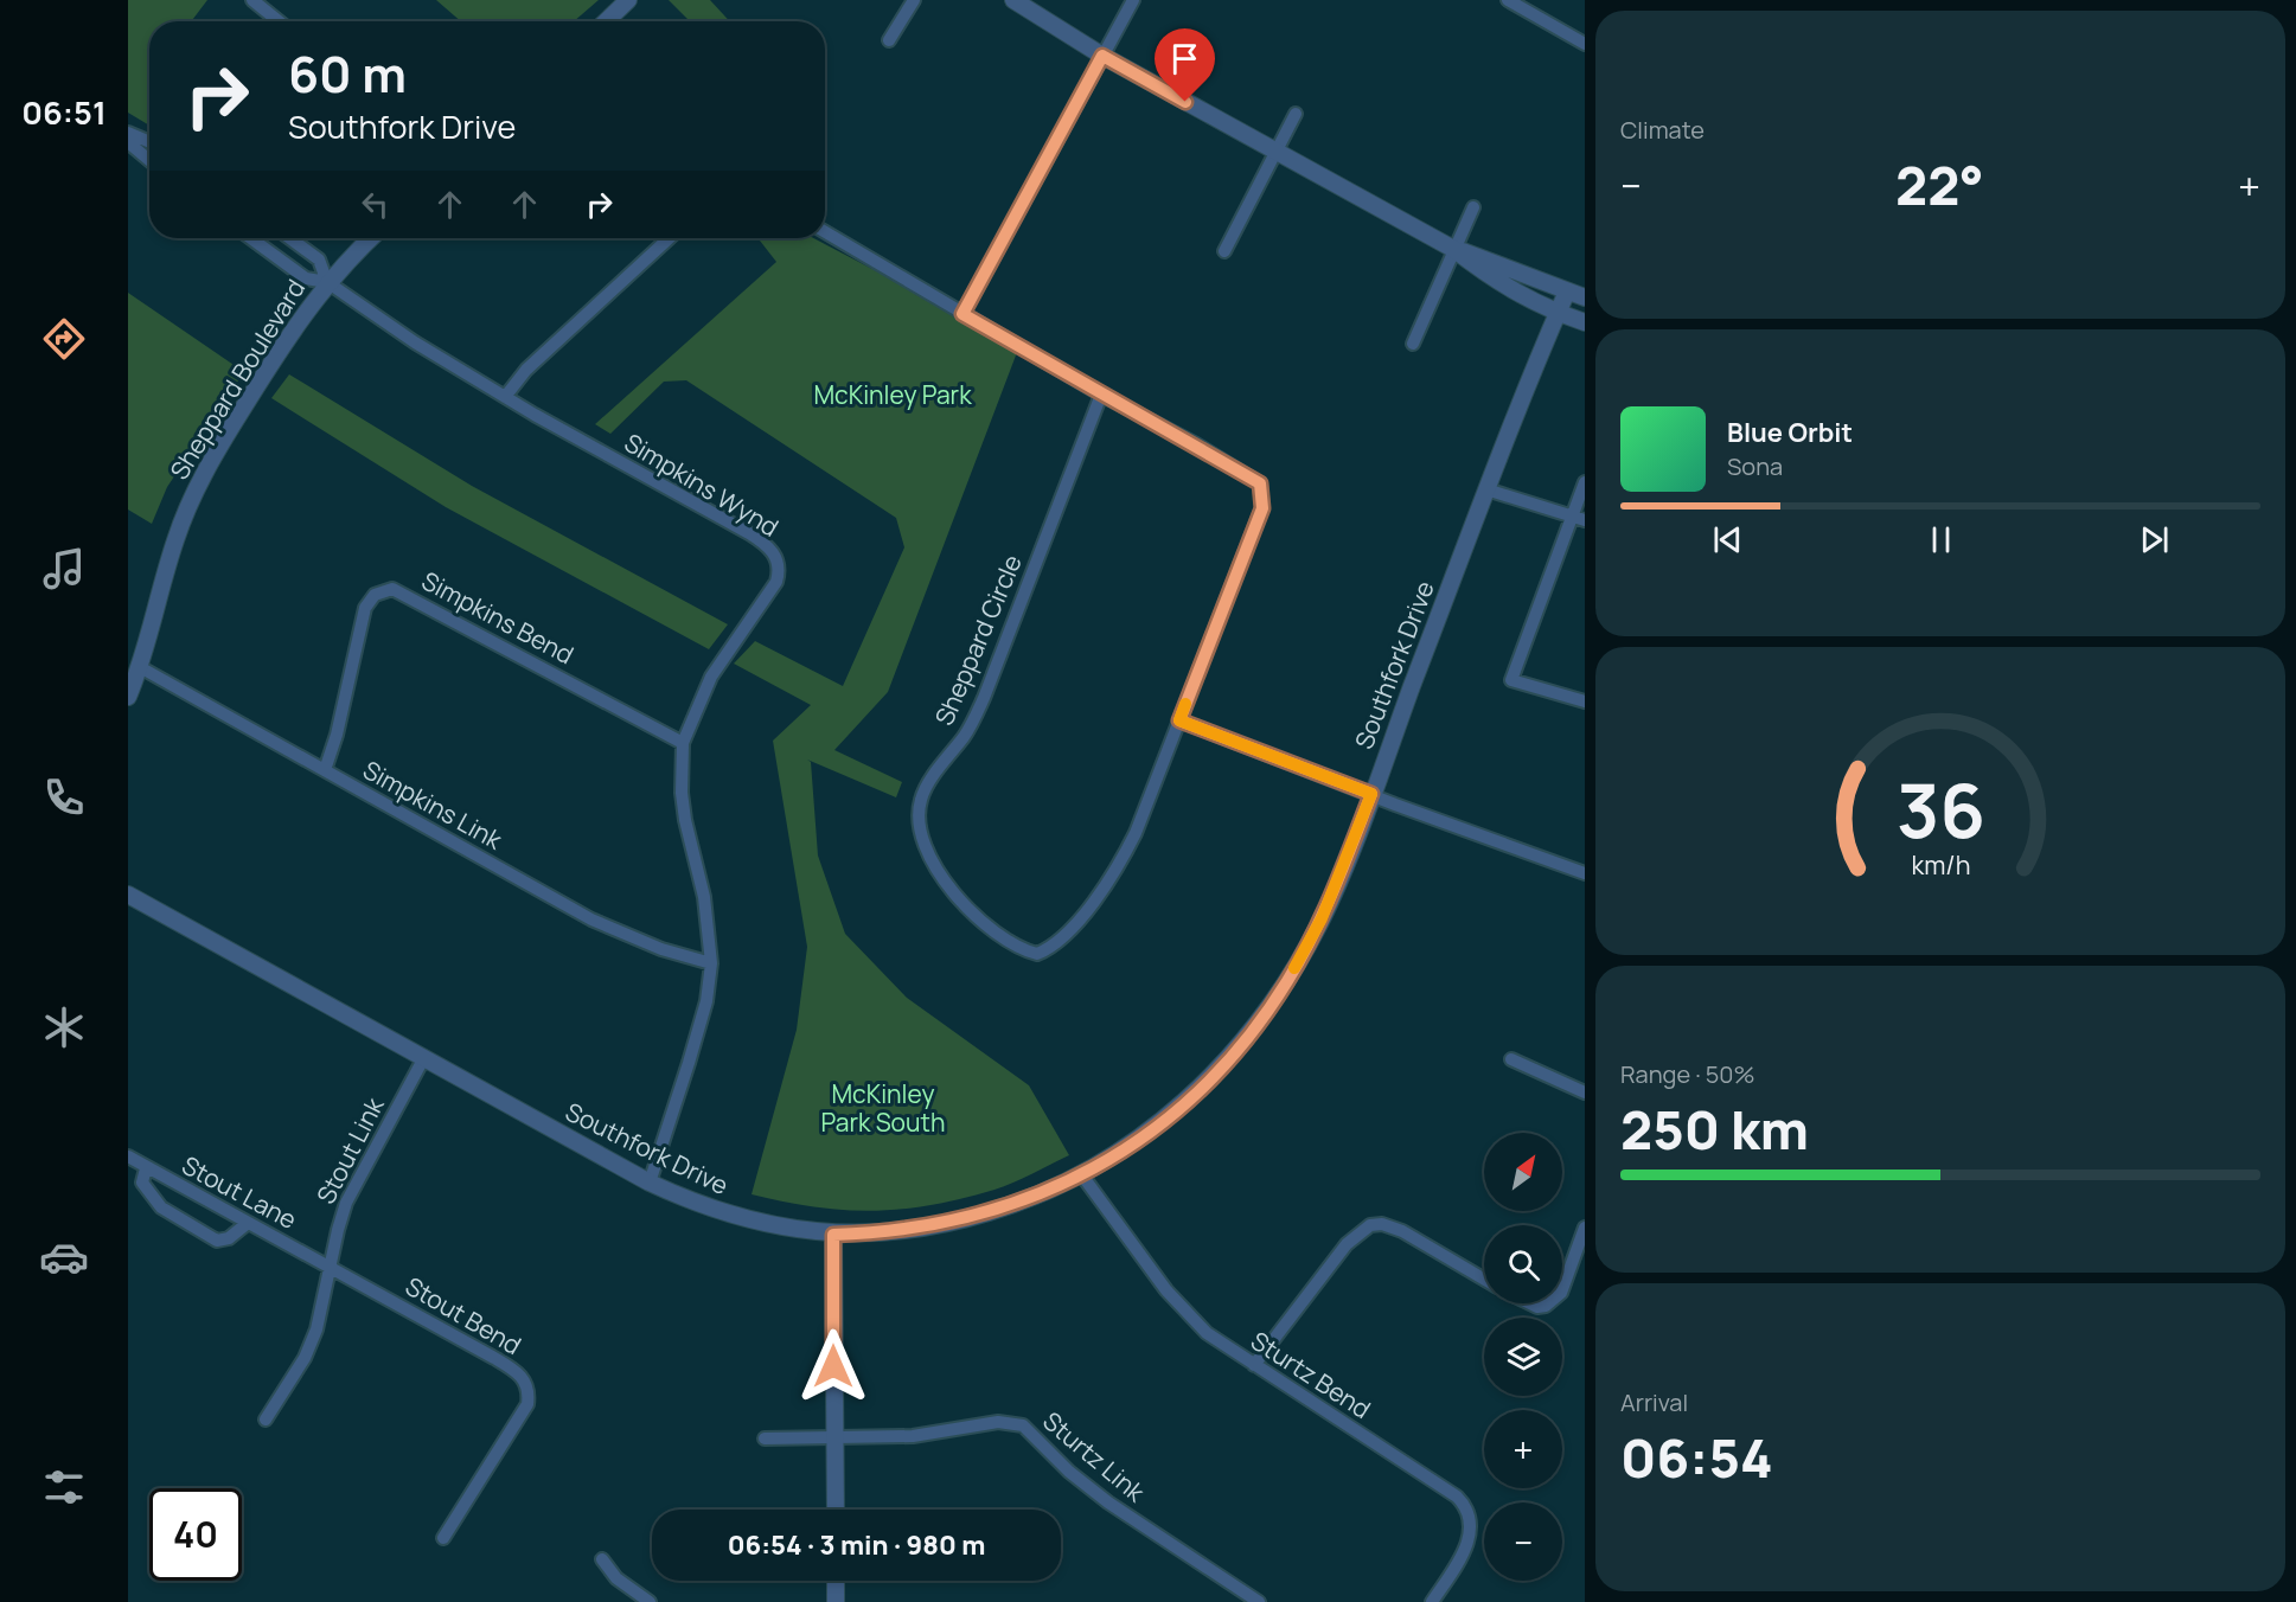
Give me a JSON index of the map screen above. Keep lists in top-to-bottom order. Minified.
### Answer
{"streets":{"street":["Sheppard Boulevard","Simpkins Wynd","Simpkins Bend","Sheppard Circle","Southfork Drive","Simpkins Link","Stout Link","Stout Lane","Stout Bend","Sturtz Bend","Sturtz Link"]},"crossings":[["Sheppard Boulevard","Simpkins Wynd"],["Sheppard Boulevard","Simpkins Link"],["Simpkins Wynd","Simpkins Bend"],["Simpkins Wynd","Southfork Drive"],["Simpkins Wynd","Simpkins Link"],["Simpkins Bend","Simpkins Link"],["Southfork Drive","Stout Link"],["Southfork Drive","Sturtz Bend"],["Stout Link","Stout Lane"],["Stout Link","Stout Bend"],["Stout Lane","Stout Bend"]],"parks":["McKinley Park","McKinley Park South"],"north":"top right","page":{"tabs":"06:51","tile":["Climate",["Range · 50%","250 km"],["Arrival","06:54"]],"turn":["60 m","Southfork Drive"],"heat":["−","22°","+"],"song":["Blue Orbit","Sona"],"map_buttons":["+","−"],"limit":"40","trip":"06:54 · 3 min · 980 m","gauge":["36","km/h"]}}
